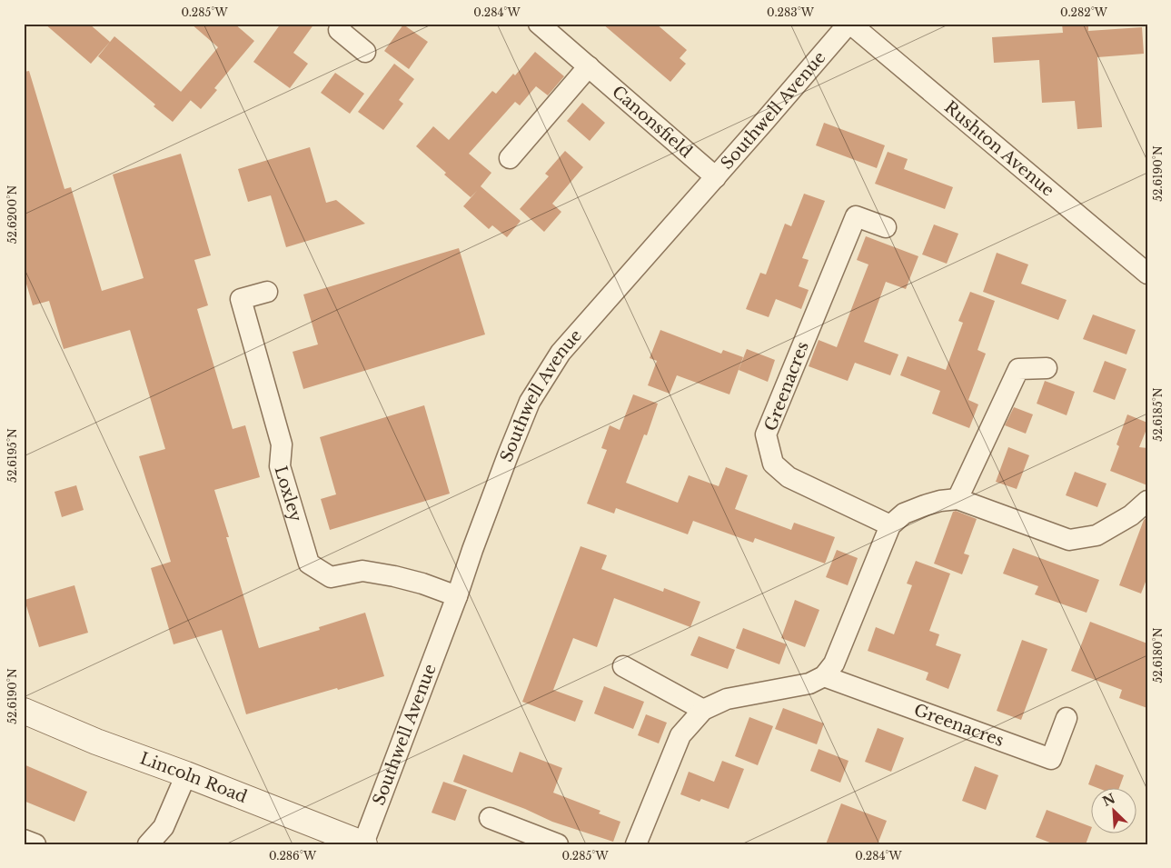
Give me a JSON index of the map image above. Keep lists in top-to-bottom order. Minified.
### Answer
{"streets":{"street":["Southwell Avenue","Canonsfield","Rushton Avenue","Greenacres","Loxley","Lincoln Road"]},"crossings":[["Southwell Avenue","Canonsfield"],["Southwell Avenue","Rushton Avenue"],["Southwell Avenue","Loxley"],["Southwell Avenue","Lincoln Road"]],"north":"top left","coordinates":["0.285°W","0.284°W","0.283°W","0.282°W","52.6190°N","52.6200°N","52.6185°N","52.6195°N","52.6180°N","0.286°W"]}
